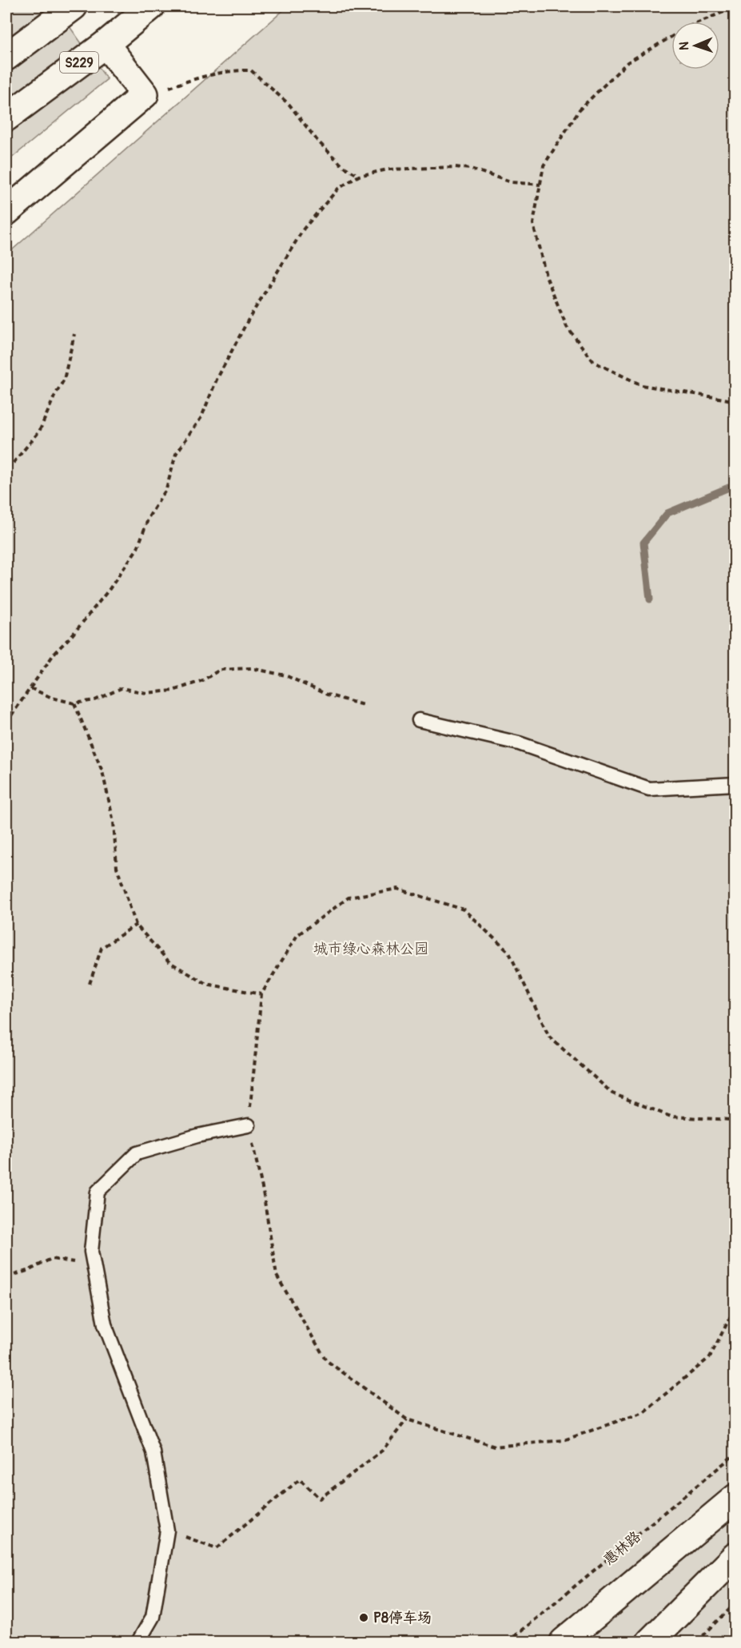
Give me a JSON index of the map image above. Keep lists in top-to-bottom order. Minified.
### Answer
{"streets":{"main road":["S229"],"path":["惠林路"]},"parks":["城市绿心森林公园"],"places":["P8停车场"],"north":"left"}
